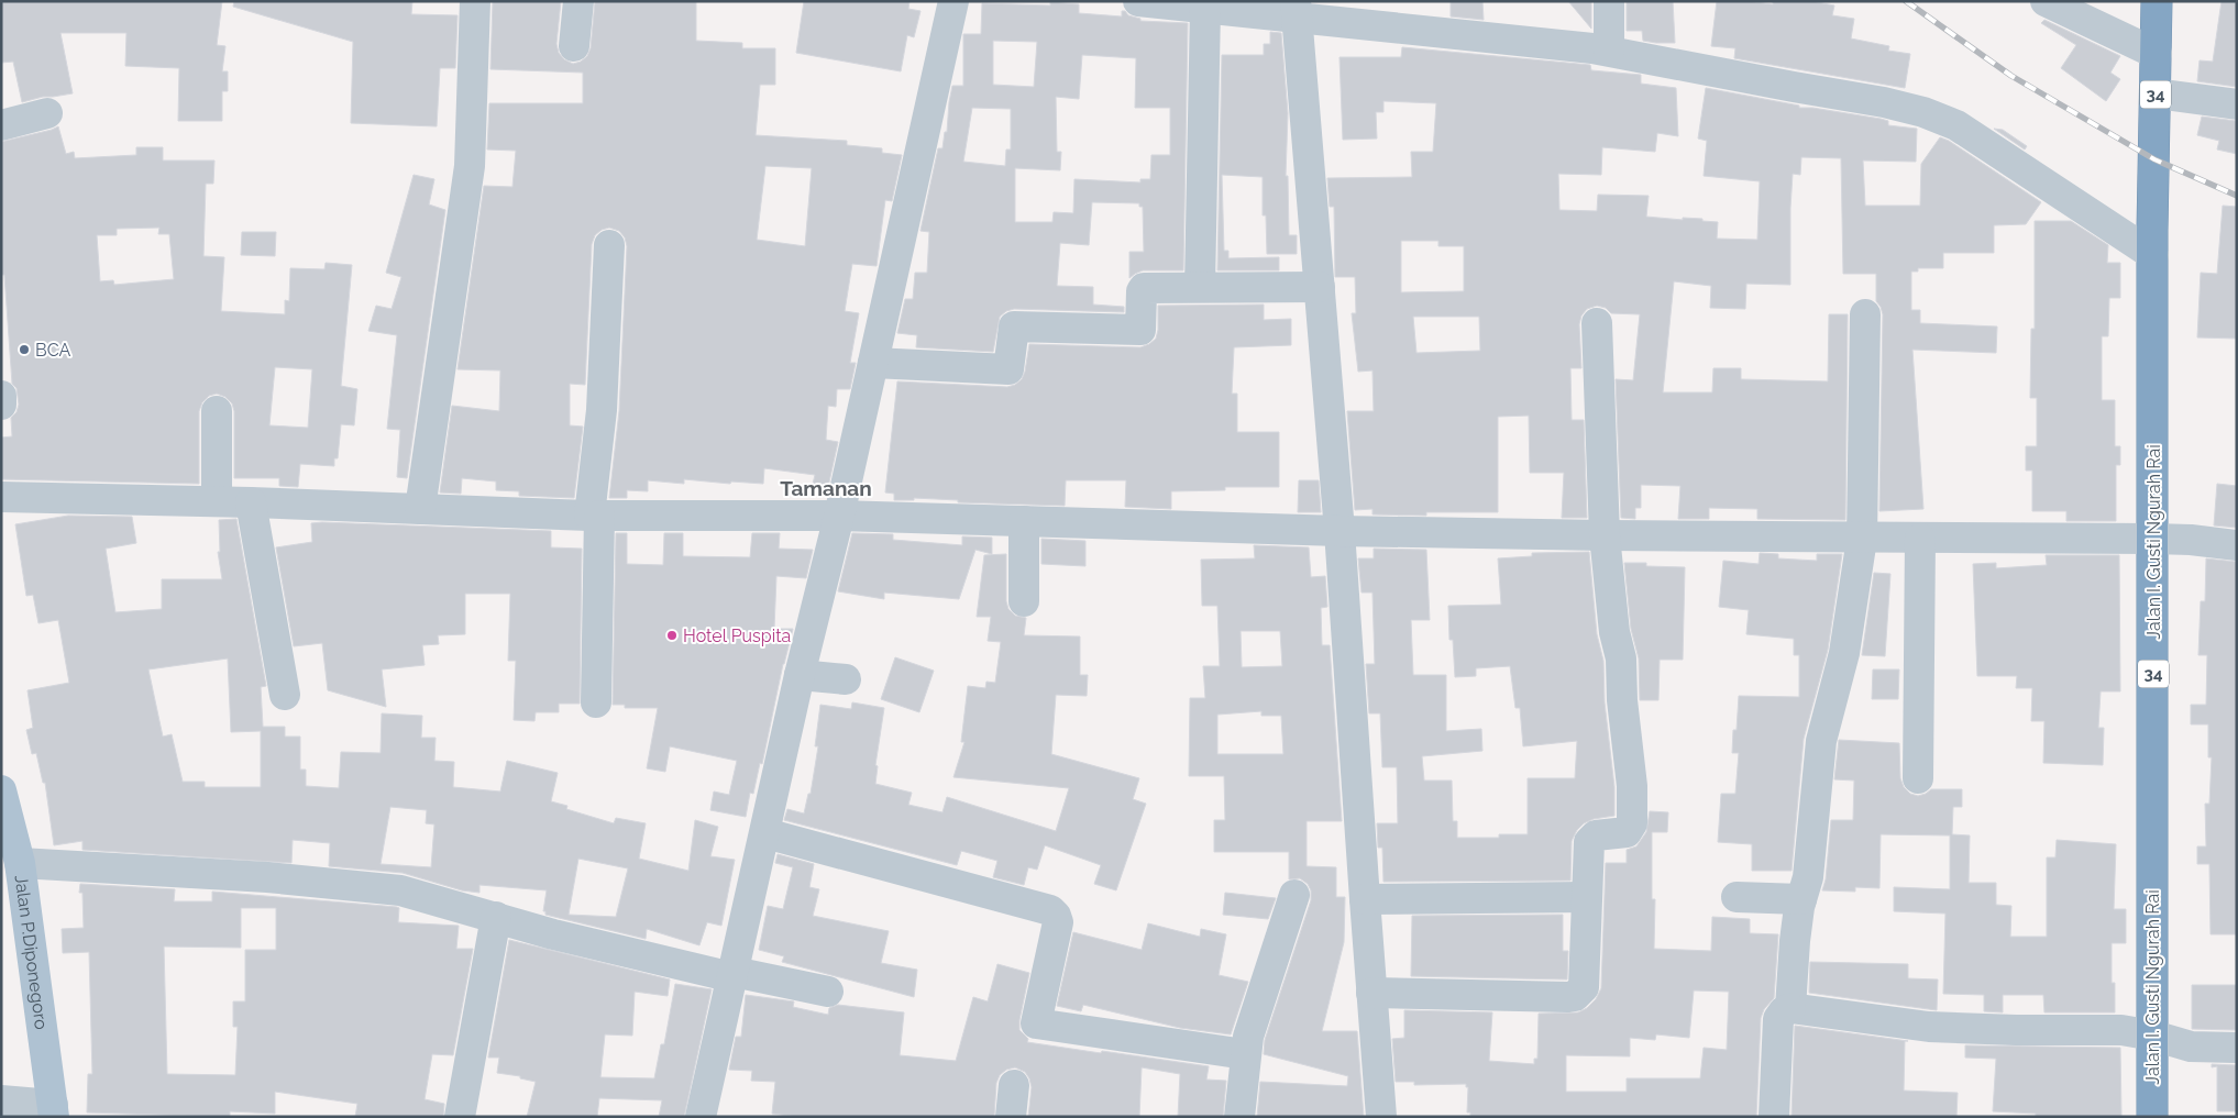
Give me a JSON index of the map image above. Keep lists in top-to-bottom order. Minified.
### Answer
{"streets":{"highway":["34","Jalan I. Gusti Ngurah Rai"],"main road":["Jalan P.Diponegoro"]},"districts":["Tamanan"],"places":["BCA","Hotel Puspita"]}
